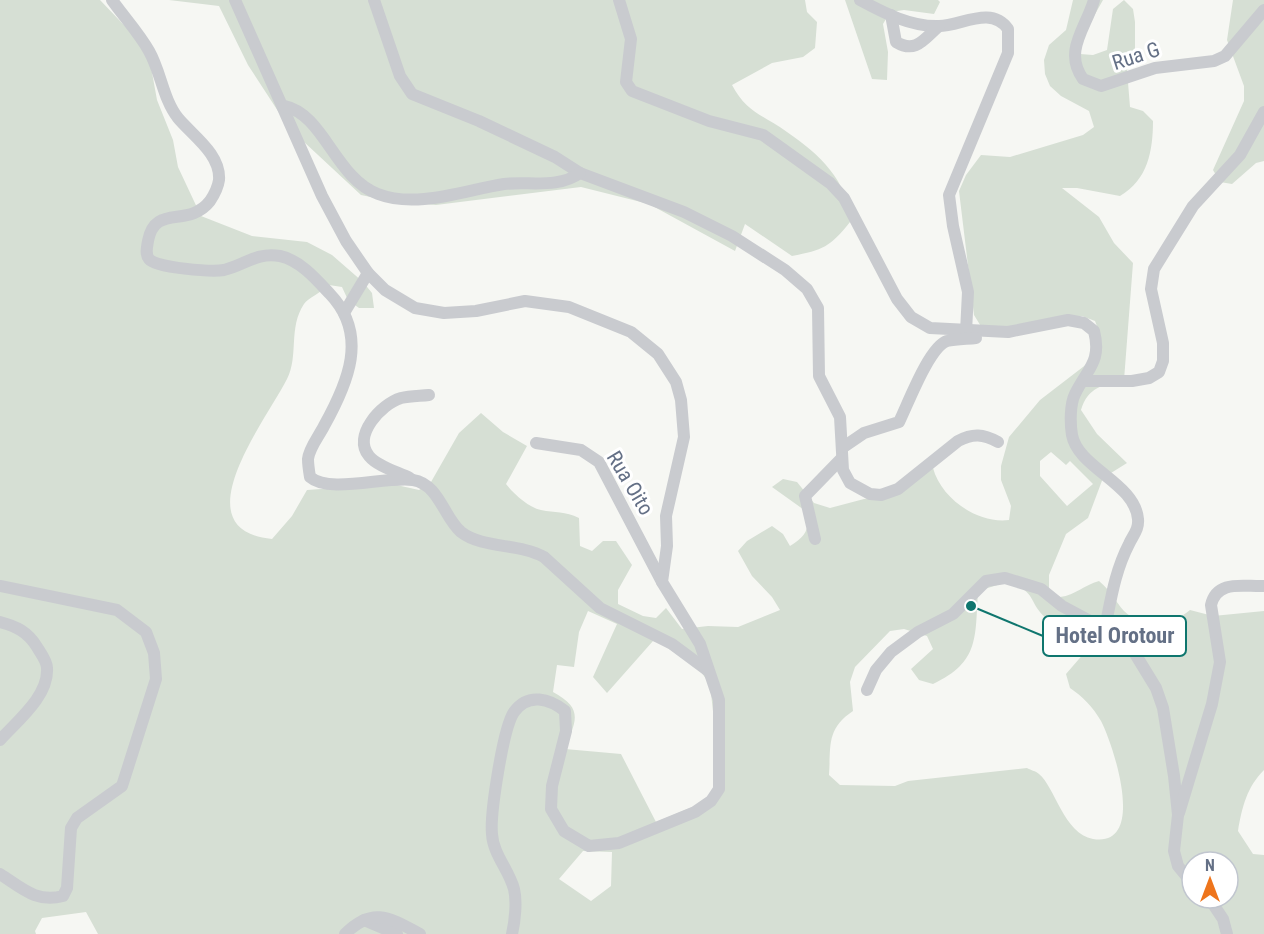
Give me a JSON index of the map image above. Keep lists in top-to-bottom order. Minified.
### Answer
{"streets":{"street":["Rua G","Rua Oito"]},"places":["Hotel Orotour"],"north":"top"}
